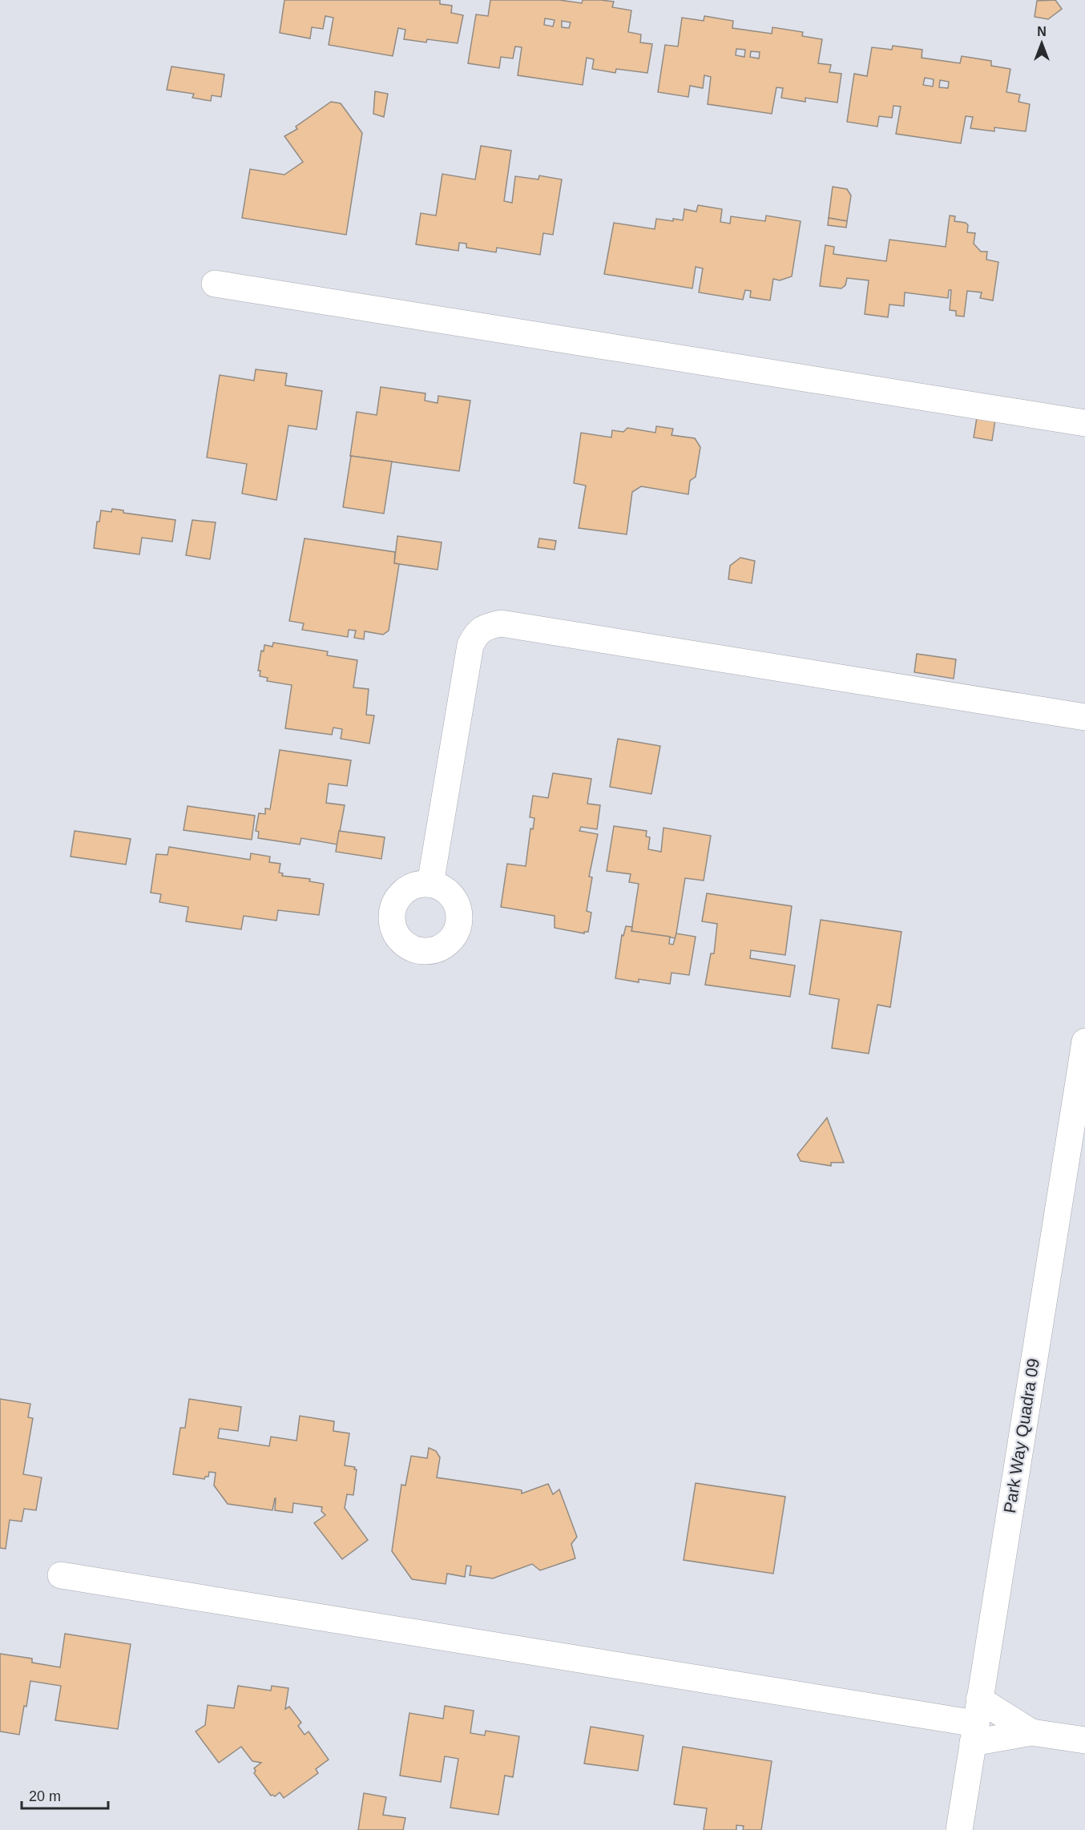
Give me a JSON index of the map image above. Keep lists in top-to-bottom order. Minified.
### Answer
{"streets":{"street":["Park Way Quadra 09"]},"scale_bar":"20 m","north":"top"}
